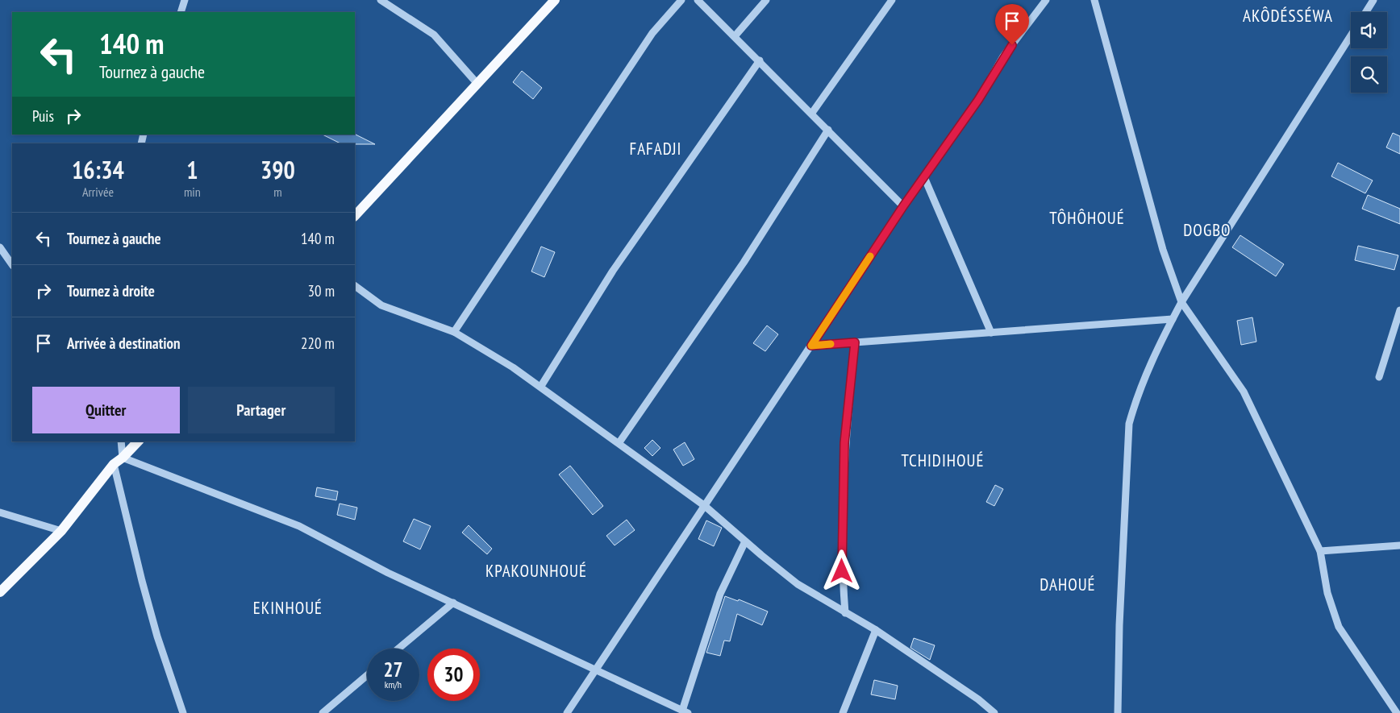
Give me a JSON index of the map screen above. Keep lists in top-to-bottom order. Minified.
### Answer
{"districts":["AKÔDÉSSÉWA","FAFADJI","TÔHÔHOUÉ","DOGBO","TCHIDIHOUÉ","KPAKOUNHOUÉ","DAHOUÉ","EKINHOUÉ"],"page":{"turn":["140 m","Tournez à gauche"],"then":"Puis","eta":["16:34","Arrivée","1","min","390","m"],"list":[{"name":"Tournez à gauche","value":"140 m"},{"name":"Tournez à droite","value":"30 m"},{"name":"Arrivée à destination","value":"220 m"}],"buttons":["Quitter","Partager"],"speed":"27 km/h","limit":"30"}}
